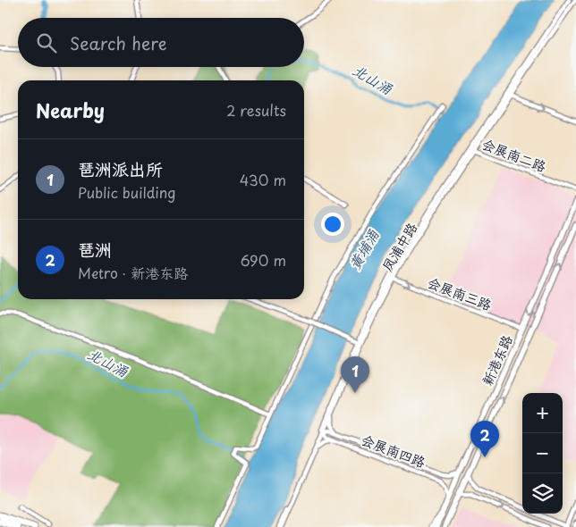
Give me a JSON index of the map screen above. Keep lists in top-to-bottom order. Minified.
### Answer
{"streets":{"main road":["新港东路"],"street":["会展南二路","凤浦中路","会展南三路","会展南四路"]},"crossings":[["会展南二路","凤浦中路"],["凤浦中路","会展南三路"],["凤浦中路","会展南四路"],["会展南三路","新港东路"],["新港东路","会展南四路"]],"one_way":["会展南三路"],"water":["北山涌","黄埔涌"],"page":{"search":"Search here","heading":["Nearby","2 results"],"list":[{"mark":"1","name":"琶洲派出所","note":"Public building","value":"430 m"},{"mark":"2","name":"琶洲","note":"Metro · 新港东路","value":"690 m"}],"pins":["1","2"],"map_buttons":["+","−"]}}
